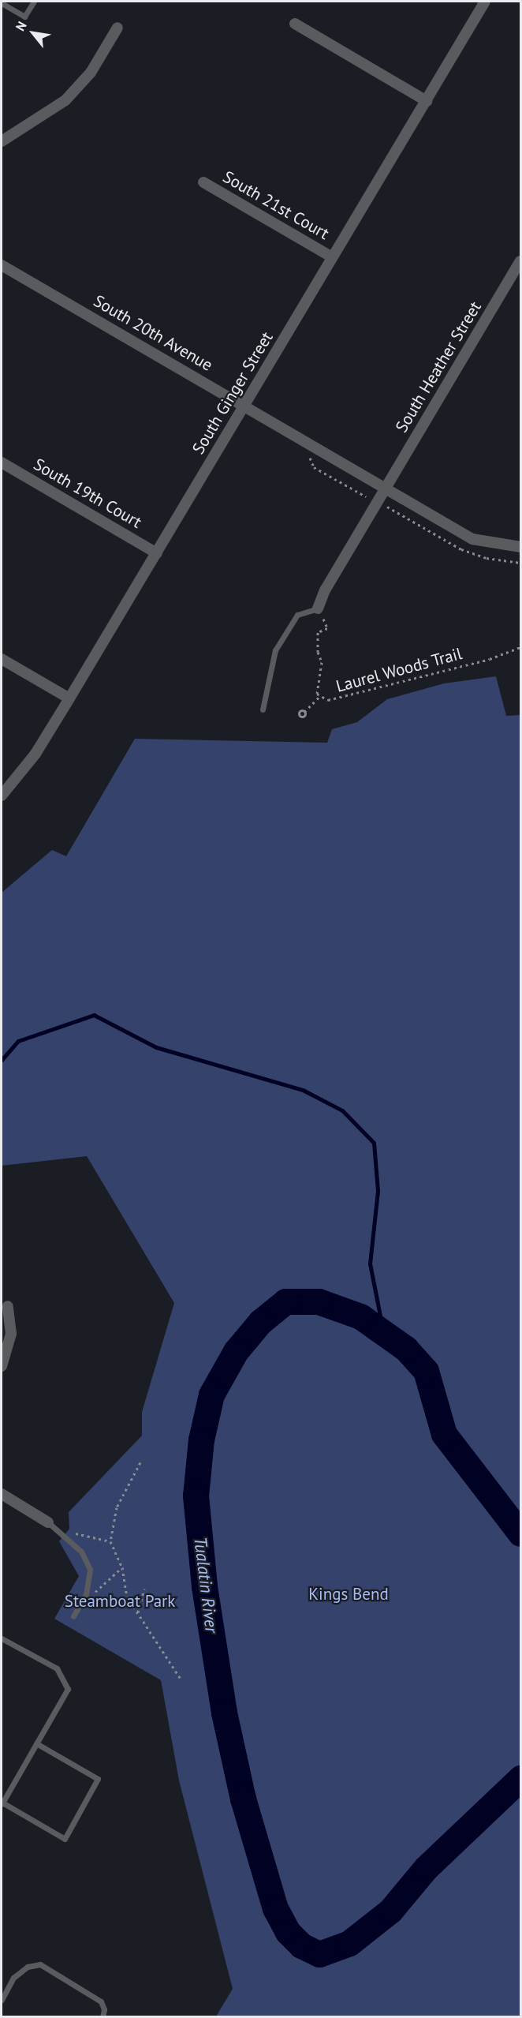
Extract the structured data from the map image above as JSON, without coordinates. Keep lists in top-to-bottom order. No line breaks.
{"streets":{"street":["South 21st Court","South 20th Avenue","South Heather Street","South Ginger Street","South 19th Court"],"path":["Laurel Woods Trail"]},"crossings":[["South 21st Court","South Ginger Street"],["South 20th Avenue","South Heather Street"],["South 20th Avenue","South Ginger Street"],["South Ginger Street","South 19th Court"]],"water":["Tualatin River"],"parks":["Kings Bend","Steamboat Park"],"north":"top left"}
